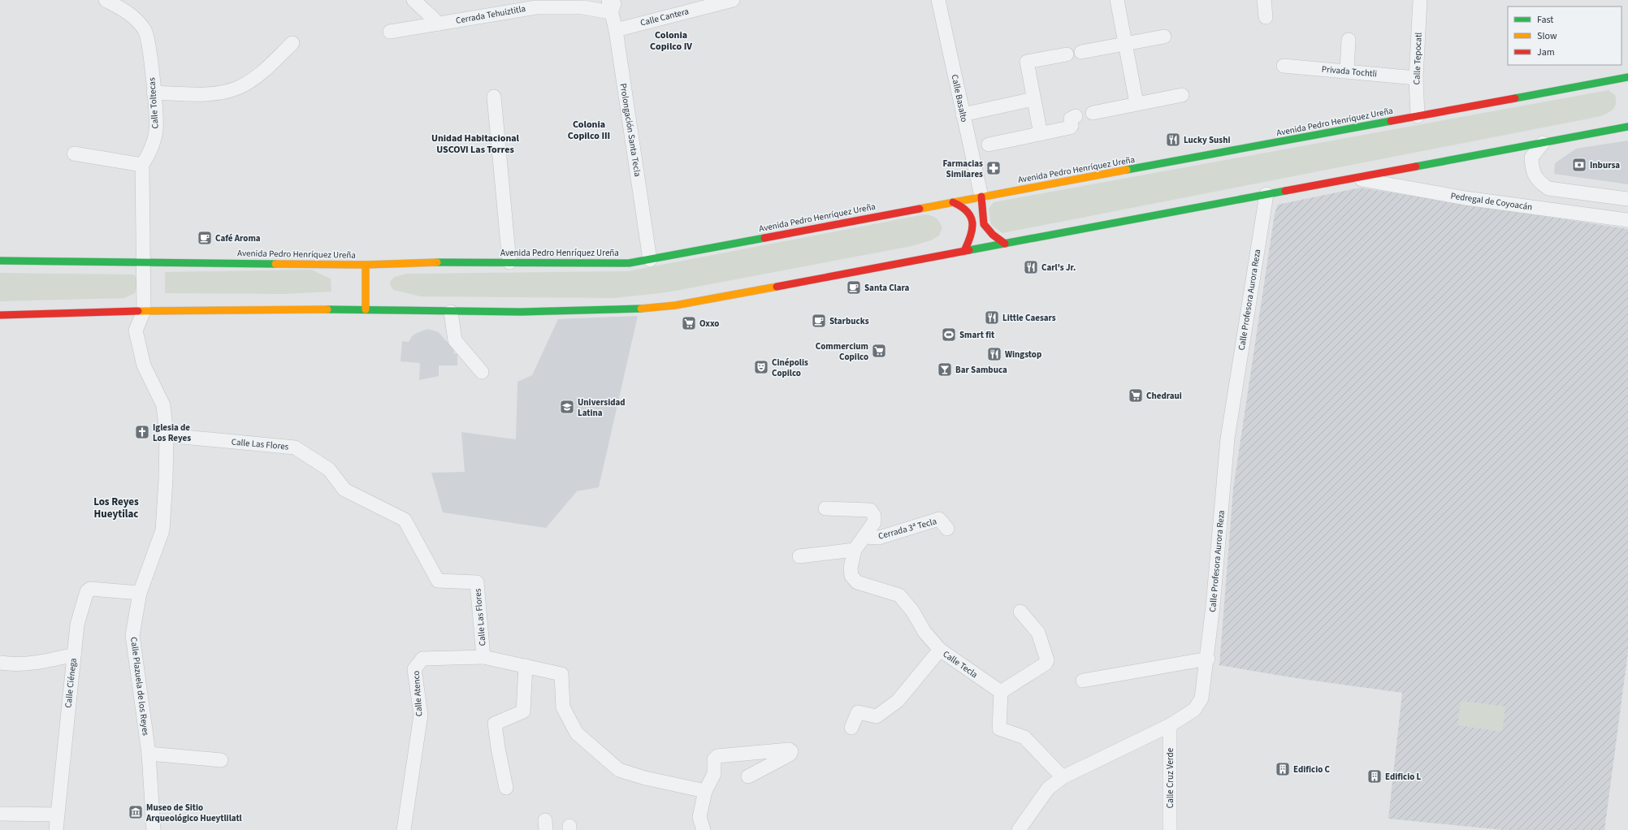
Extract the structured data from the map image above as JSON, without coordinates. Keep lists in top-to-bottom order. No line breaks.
{"streets":{"main road":["Avenida Pedro Henríquez Ureña"],"street":["Cerrada Tehuiztitla","Calle Cantera","Calle Tepocatl","Privada Tochtli","Calle Basalto","Calle Toltecas","Prolongación Santa Tecla","Pedregal de Coyoacán","Calle Profesora Aurora Reza","Calle Las Flores","Cerrada 3ª Tecla","Calle Tecla","Calle Ciénega","Calle Plazuela de los Reyes","Calle Atenco","Calle Cruz Verde"]},"crossings":[["Cerrada Tehuiztitla","Prolongación Santa Tecla"],["Calle Cantera","Prolongación Santa Tecla"],["Calle Tepocatl","Privada Tochtli"],["Calle Tepocatl","Avenida Pedro Henríquez Ureña"],["Calle Basalto","Avenida Pedro Henríquez Ureña"],["Avenida Pedro Henríquez Ureña","Prolongación Santa Tecla"],["Avenida Pedro Henríquez Ureña","Calle Plazuela de los Reyes"],["Calle Profesora Aurora Reza","Calle Cruz Verde"],["Calle Las Flores","Calle Plazuela de los Reyes"],["Calle Las Flores","Calle Atenco"],["Cerrada 3ª Tecla","Calle Tecla"],["Calle Ciénega","Calle Plazuela de los Reyes"]],"districts":["Colonia Copilco IV","Colonia Copilco III","Unidad Habitacional USCOVI Las Torres","Los Reyes Hueytilac"],"places":{"restaurant":["Lucky Sushi","Carl's Jr.","Little Caesars","Wingstop"],"bank":["Inbursa"],"pharmacy":["Farmacias Similares"],"cafe":["Café Aroma","Santa Clara","Starbucks"],"supermarket":["Oxxo","Commercium Copilco","Chedraui"],"sports":["Smart fit"],"theatre":["Cinépolis Copilco"],"bar":["Bar Sambuca"],"school or university":["Universidad Latina"],"church":["Iglesia de Los Reyes"],"building":["Edificio C","Edificio L"],"museum":["Museo de Sitio Arqueológico Hueytlilatl"]},"legend":["Fast","Slow","Jam"]}
